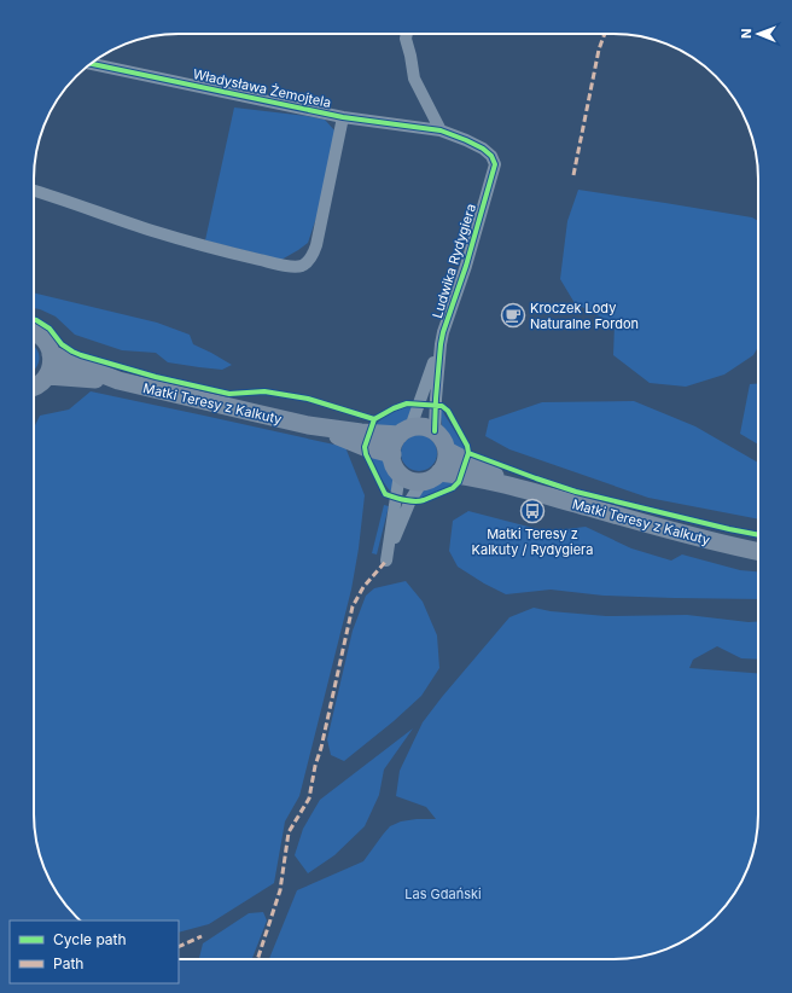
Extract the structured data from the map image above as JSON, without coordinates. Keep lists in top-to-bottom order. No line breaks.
{"streets":{"street":["Władysława Żemojtela","Ludwika Rydygiera","Matki Teresy z Kalkuty"]},"crossings":[["Władysława Żemojtela","Ludwika Rydygiera"],["Ludwika Rydygiera","Matki Teresy z Kalkuty"]],"parks":["Las Gdański"],"places":{"cafe":["Kroczek Lody Naturalne Fordon"],"bus stop":["Matki Teresy z Kalkuty / Rydygiera"]},"legend":["Cycle path","Path"],"north":"left"}
